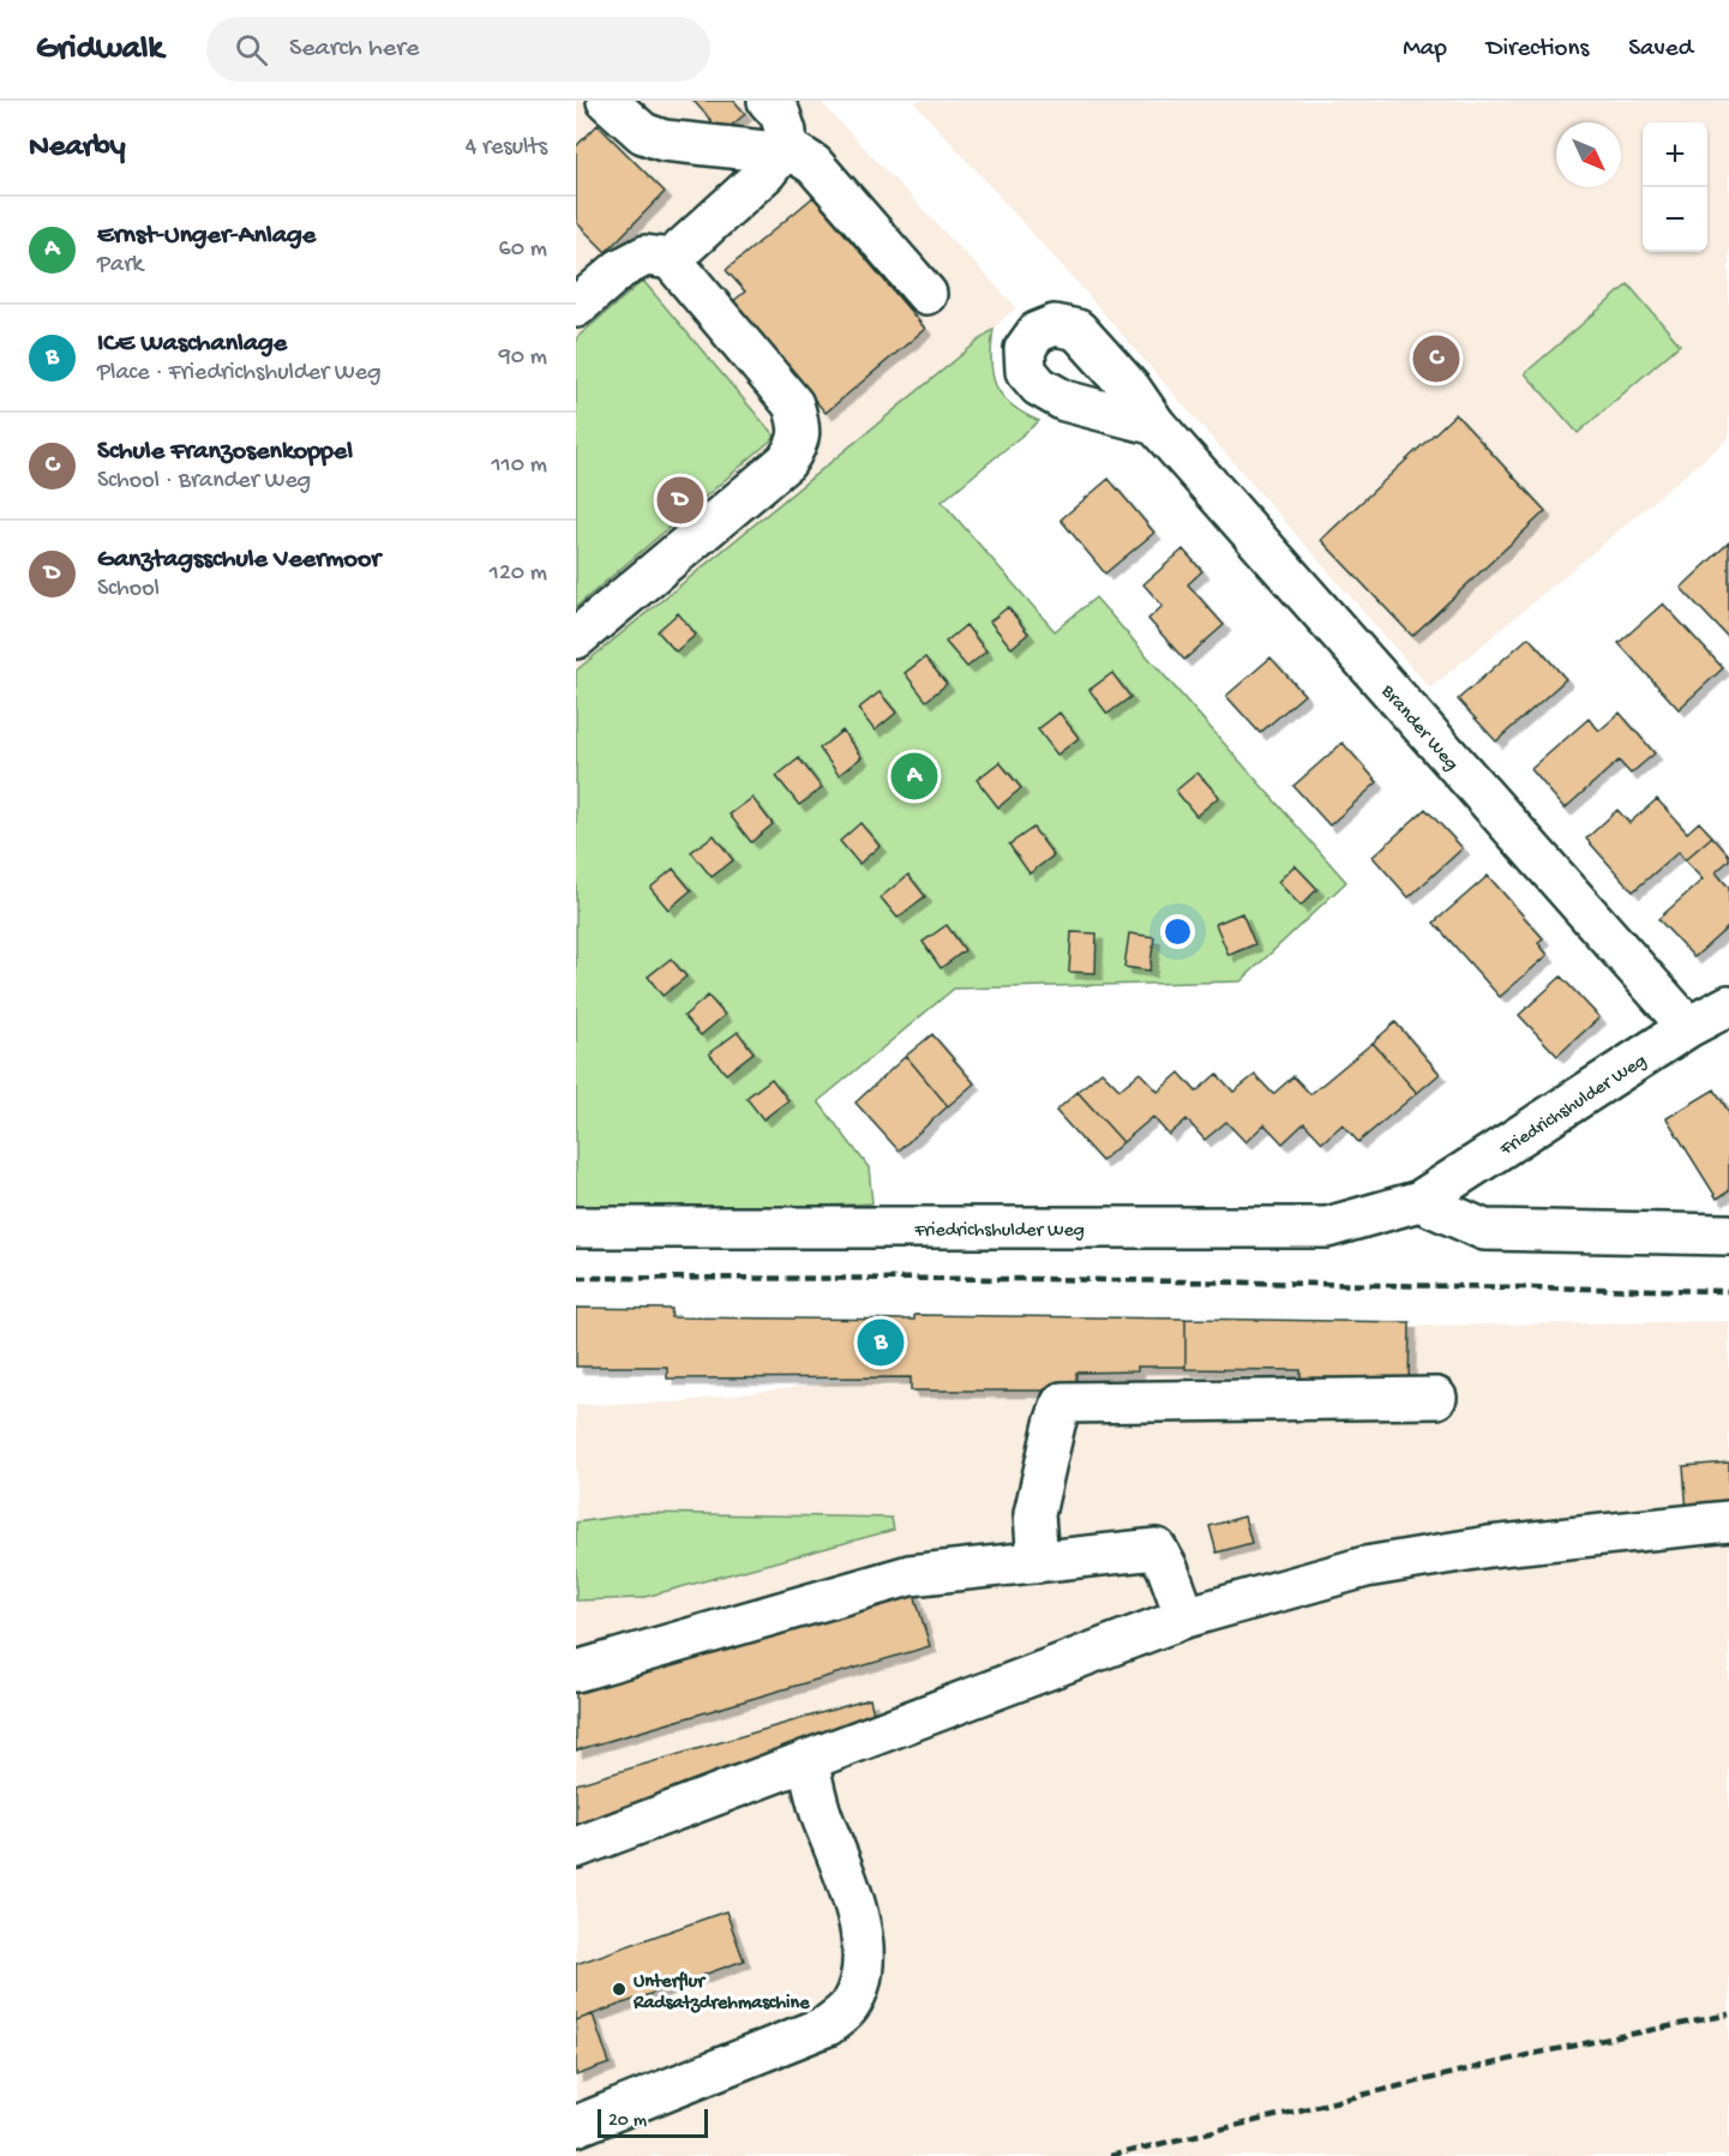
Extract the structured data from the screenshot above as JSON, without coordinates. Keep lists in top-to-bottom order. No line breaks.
{"streets":{"street":["Brander Weg","Friedrichshulder Weg"]},"crossings":[["Brander Weg","Friedrichshulder Weg"]],"places":["Unterflur Radsatzdrehmaschine"],"scale_bar":"20 m","north":"bottom right","page":{"header":"Gridwalk","search":"Search here","nav":["Map","Directions","Saved"],"heading":["Nearby","4 results"],"map_buttons":["+","−"],"list":[{"mark":"A","name":"Ernst-Unger-Anlage","note":"Park","value":"60 m"},{"mark":"B","name":"ICE Waschanlage","note":"Place · Friedrichshulder Weg","value":"90 m"},{"mark":"C","name":"Schule Franzosenkoppel","note":"School · Brander Weg","value":"110 m"},{"mark":"D","name":"Ganztagsschule Veermoor","note":"School","value":"120 m"}],"pins":["C","D","A","B"],"scale":"20 m"}}
